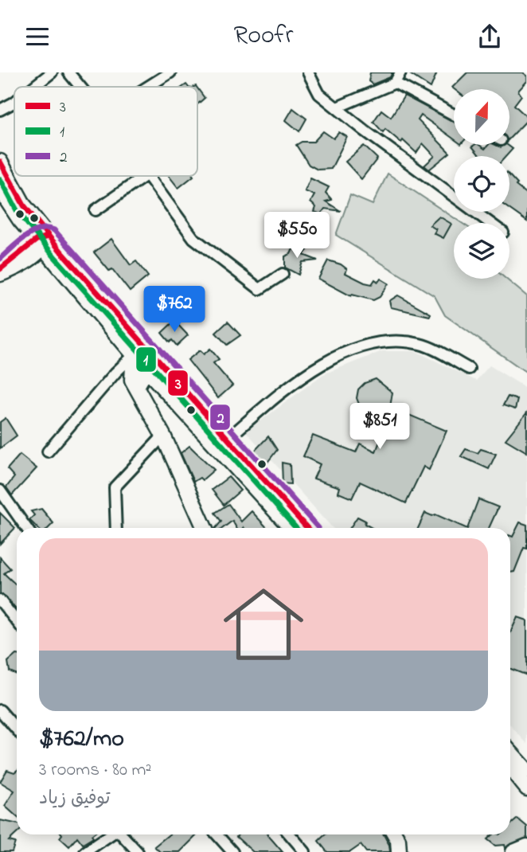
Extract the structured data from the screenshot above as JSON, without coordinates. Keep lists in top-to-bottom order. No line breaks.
{"lines":["transit line 3","transit line 1","transit line 2"],"legend":["3","1","2"],"north":"top","page":{"header":"Roofr","price":["$550","$762","$851"],"list":[{"name":"$762/mo","note":"3 rooms · 80 m² · توفيق زياد"}]}}
